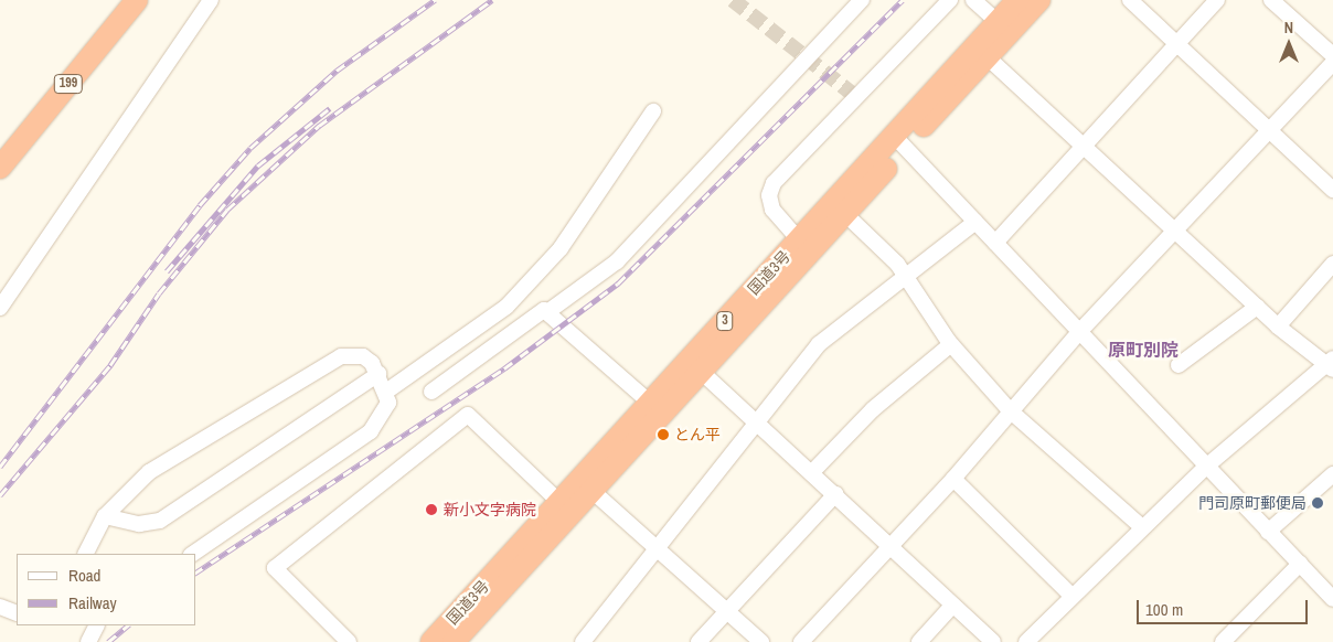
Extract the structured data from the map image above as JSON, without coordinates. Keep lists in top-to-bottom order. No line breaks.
{"streets":{"highway":["199","国道3号","3"]},"districts":["原町別院"],"places":["とん平","門司原町郵便局","新小文字病院"],"legend":["Road","Railway"],"scale_bar":"100 m","north":"top"}
